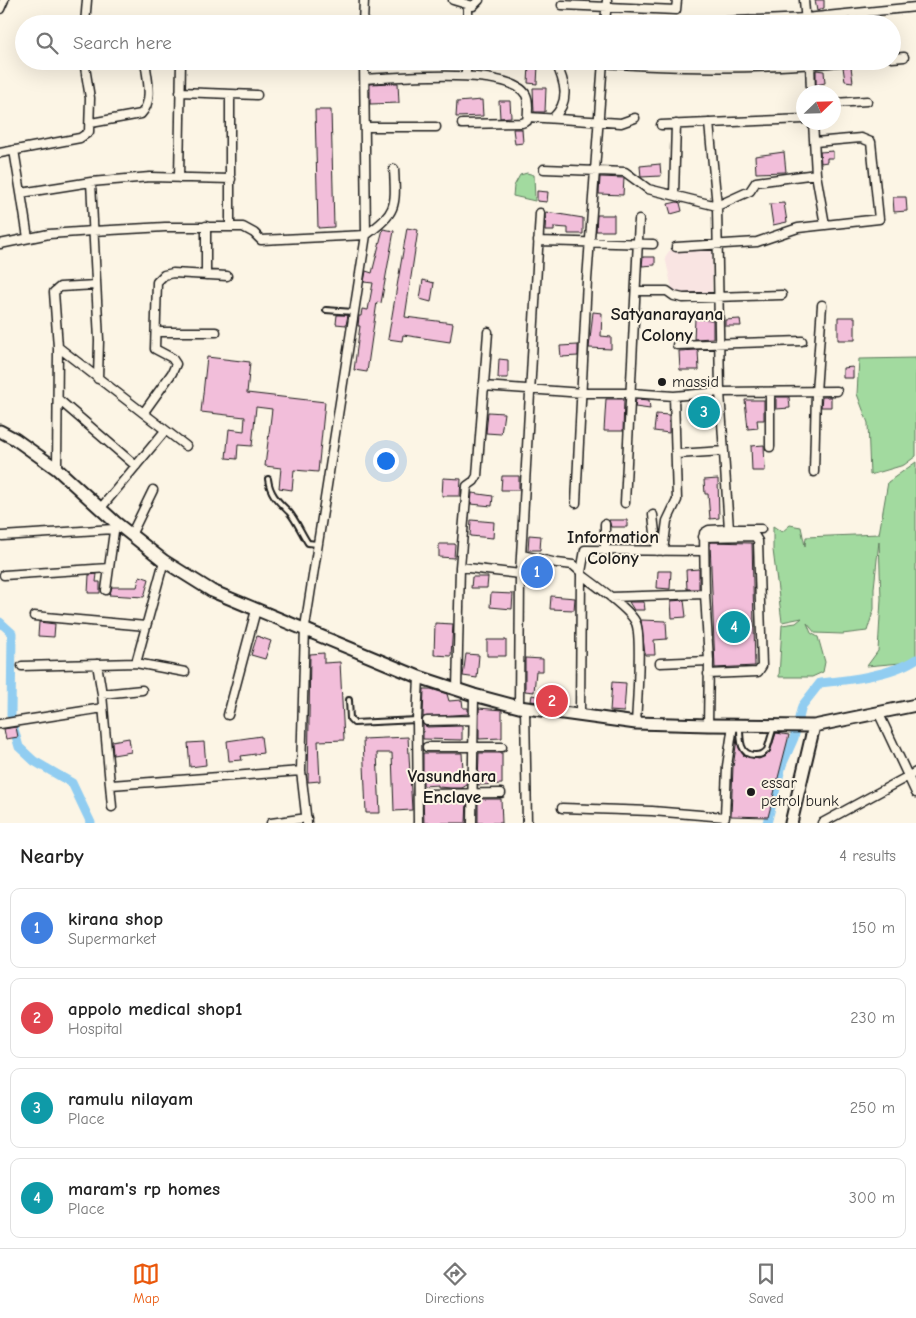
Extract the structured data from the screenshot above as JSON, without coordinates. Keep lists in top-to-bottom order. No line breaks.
{"districts":["Satyanarayana Colony","Information Colony","Vasundhara Enclave"],"places":["massid","essar petrol bunk"],"north":"top right","page":{"search":"Search here","pins":["3","1","4","2"],"heading":["Nearby","4 results"],"list":[{"mark":"1","name":"kirana shop","note":"Supermarket","value":"150 m"},{"mark":"2","name":"appolo medical shop1","note":"Hospital","value":"230 m"},{"mark":"3","name":"ramulu nilayam","note":"Place","value":"250 m"},{"mark":"4","name":"maram's rp homes","note":"Place","value":"300 m"}],"nav":["Map","Directions","Saved"]}}
